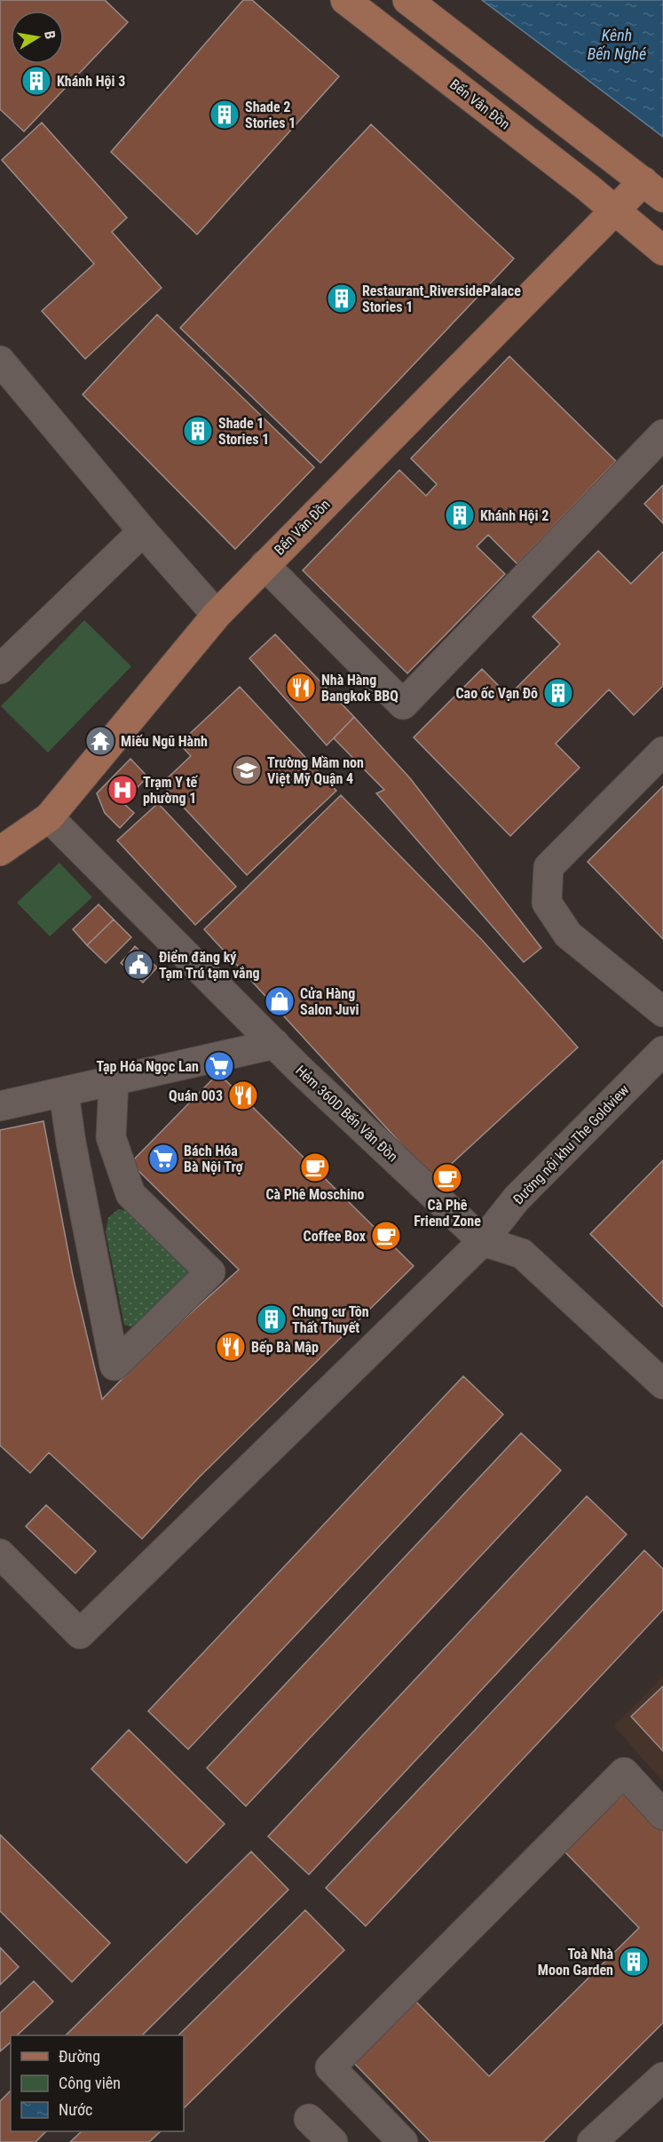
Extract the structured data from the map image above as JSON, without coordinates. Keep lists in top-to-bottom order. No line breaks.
{"streets":{"main road":["Bến Vân Đồn"],"street":["Hẻm 360D Bến Vân Đồn","Đường nội khu The Goldview"]},"crossings":[["Bến Vân Đồn","Hẻm 360D Bến Vân Đồn"],["Hẻm 360D Bến Vân Đồn","Đường nội khu The Goldview"]],"water":["Kênh Bến Nghé"],"places":{"building":["Khánh Hội 3","Shade 2 Stories 1","Restaurant_RiversidePalace Stories 1","Shade 1 Stories 1","Khánh Hội 2","Cao ốc Vạn Đô","Chung cư Tôn Thất Thuyết","Toà Nhà Moon Garden"],"restaurant":["Nhà Hàng Bangkok BBQ","Quán 003","Bếp Bà Mập"],"temple":["Miếu Ngũ Hành"],"school or university":["Trường Mầm non Việt Mỹ Quận 4"],"hospital":["Trạm Y tế phường 1"],"public building":["Điểm đăng ký Tạm Trú tạm vắng"],"shop":["Cửa Hàng Salon Juvi"],"supermarket":["Tạp Hóa Ngọc Lan","Bách Hóa Bà Nội Trợ"],"cafe":["Cà Phê Moschino","Cà Phê Friend Zone","Coffee Box"]},"legend":["Đường","Công viên","Nước"],"north":"right"}
